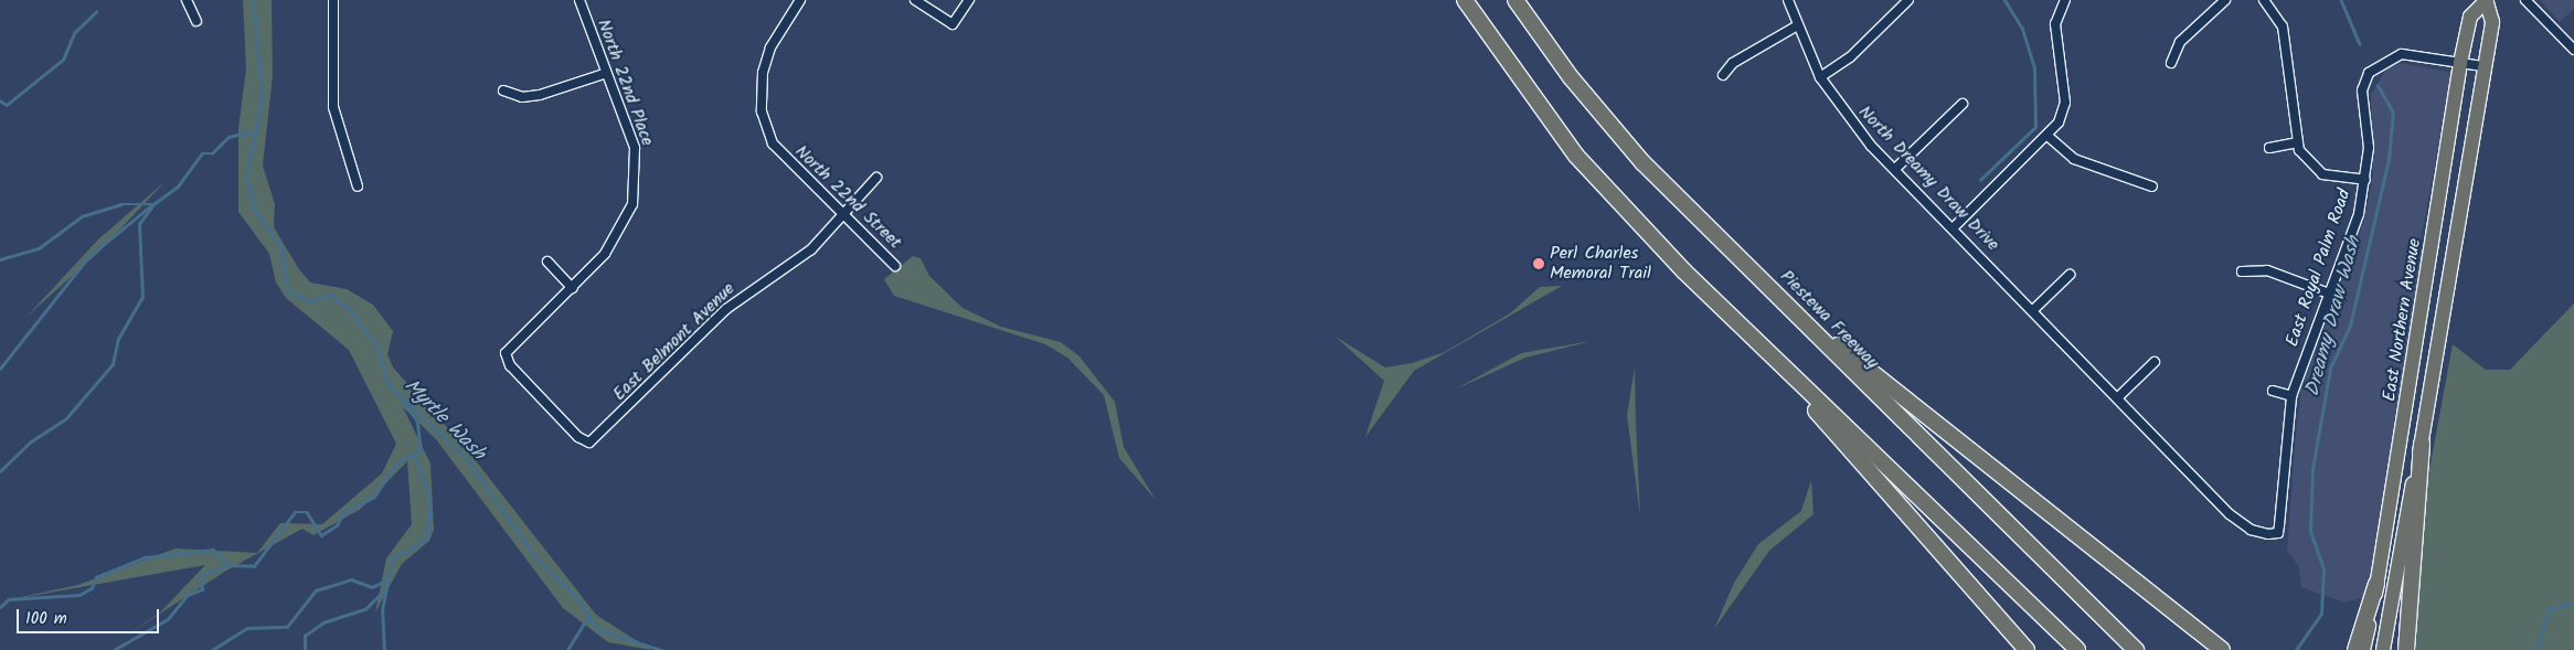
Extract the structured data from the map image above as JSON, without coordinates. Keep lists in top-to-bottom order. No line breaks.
{"streets":{"highway":["Piestewa Freeway"],"main road":["East Northern Avenue"],"street":["North 22nd Place","North Dreamy Draw Drive","North 22nd Street","East Royal Palm Road","East Belmont Avenue"]},"crossings":[["North 22nd Place","East Belmont Avenue"],["North Dreamy Draw Drive","East Royal Palm Road"],["North 22nd Street","East Belmont Avenue"],["East Royal Palm Road","East Northern Avenue"]],"water":["Dreamy Draw Wash","Myrtle Wash"],"places":["Perl Charles Memoral Trail"],"scale_bar":"100 m"}
